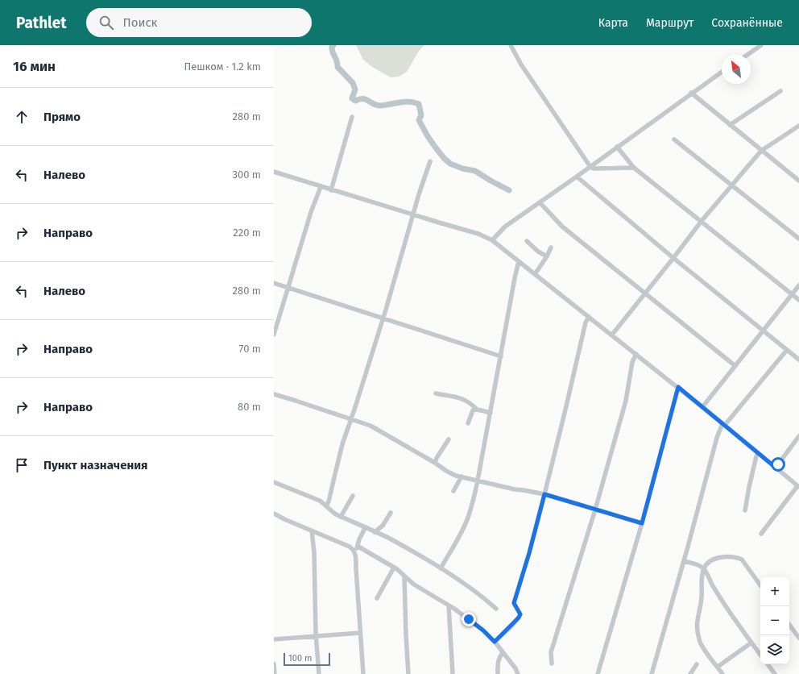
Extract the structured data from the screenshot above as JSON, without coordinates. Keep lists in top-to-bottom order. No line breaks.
{"scale_bar":"100 m","north":"top left","page":{"header":"Pathlet","search":"Поиск","nav":["Карта","Маршрут","Сохранённые"],"heading":["16 мин","Пешком · 1.2 km"],"list":[["Прямо","280 m"],["Налево","300 m"],["Направо","220 m"],["Налево","280 m"],["Направо","70 m"],["Направо","80 m"],"Пункт назначения"],"map_buttons":["+","−"],"scale":"100 m"}}
